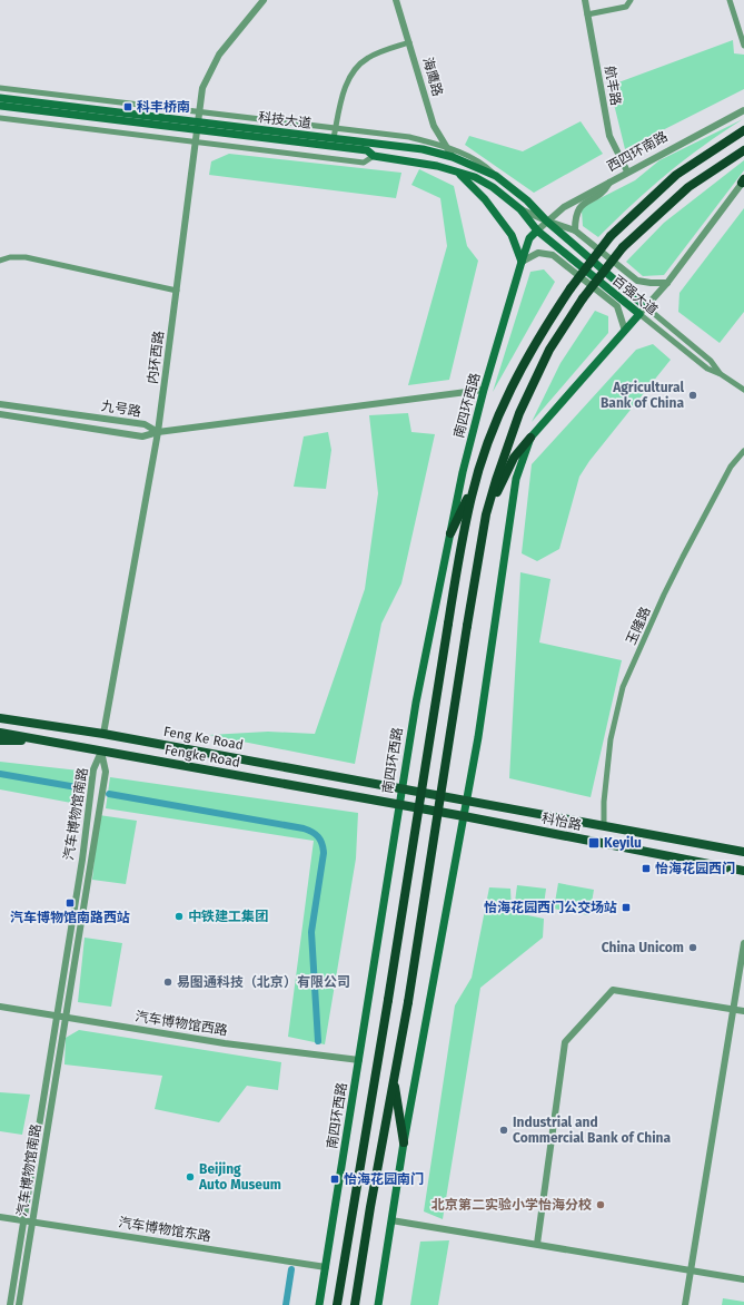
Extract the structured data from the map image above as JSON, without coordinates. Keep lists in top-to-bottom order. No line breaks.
{"streets":{"main road":["科技大道","百强大道","南四环西路","Feng Ke Road","Fengke Road","科怡路"],"street":["海鹰路","航丰路","西四环南路","内环西路","九号路","玉隆路","汽车博物馆南路","汽车博物馆西路","汽车博物馆东路"]},"crossings":[["海鹰路","科技大道"],["航丰路","西四环南路"],["科技大道","西四环南路"],["科技大道","百强大道"],["科技大道","内环西路"],["科技大道","南四环西路"],["西四环南路","百强大道"],["西四环南路","南四环西路"],["百强大道","南四环西路"],["内环西路","九号路"],["内环西路","Feng Ke Road"],["南四环西路","Feng Ke Road"],["南四环西路","Fengke Road"],["南四环西路","科怡路"],["南四环西路","汽车博物馆西路"],["南四环西路","汽车博物馆东路"],["玉隆路","科怡路"],["Feng Ke Road","科怡路"],["Fengke Road","汽车博物馆南路"],["Fengke Road","科怡路"],["汽车博物馆南路","汽车博物馆西路"],["汽车博物馆南路","汽车博物馆东路"]],"places":{"transit":["科丰桥南","Keyilu","怡海花园西门","汽车博物馆南路西站","怡海花园西门公交场站","怡海花园南门"],"other":["Agricultural Bank of China","中铁建工集团","China Unicom","易图通科技（北京）有限公司","Industrial and Commercial Bank of China","Beijing Auto Museum","北京第二实验小学怡海分校"]}}
